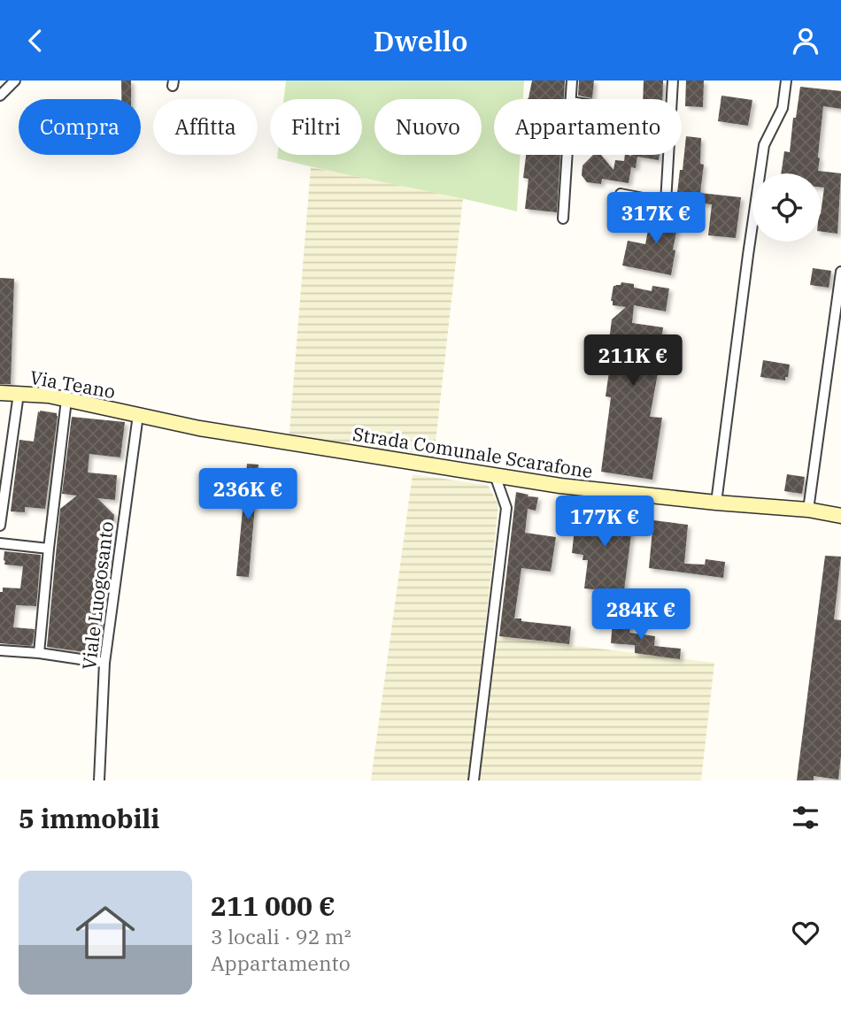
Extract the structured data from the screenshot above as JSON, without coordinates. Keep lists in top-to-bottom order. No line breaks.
{"streets":{"street":["Via Teano","Strada Comunale Scarafone","Viale Luogosanto"]},"crossings":[["Via Teano","Strada Comunale Scarafone"],["Via Teano","Viale Luogosanto"],["Strada Comunale Scarafone","Viale Luogosanto"]],"page":{"header":"Dwello","chip":["Compra","Affitta","Filtri","Nuovo","Appartamento"],"price":["317K €","211K €","236K €","177K €","284K €"],"heading":"5 immobili","list":[{"name":"211 000 €","note":"3 locali · 92 m² · Appartamento"}]}}
